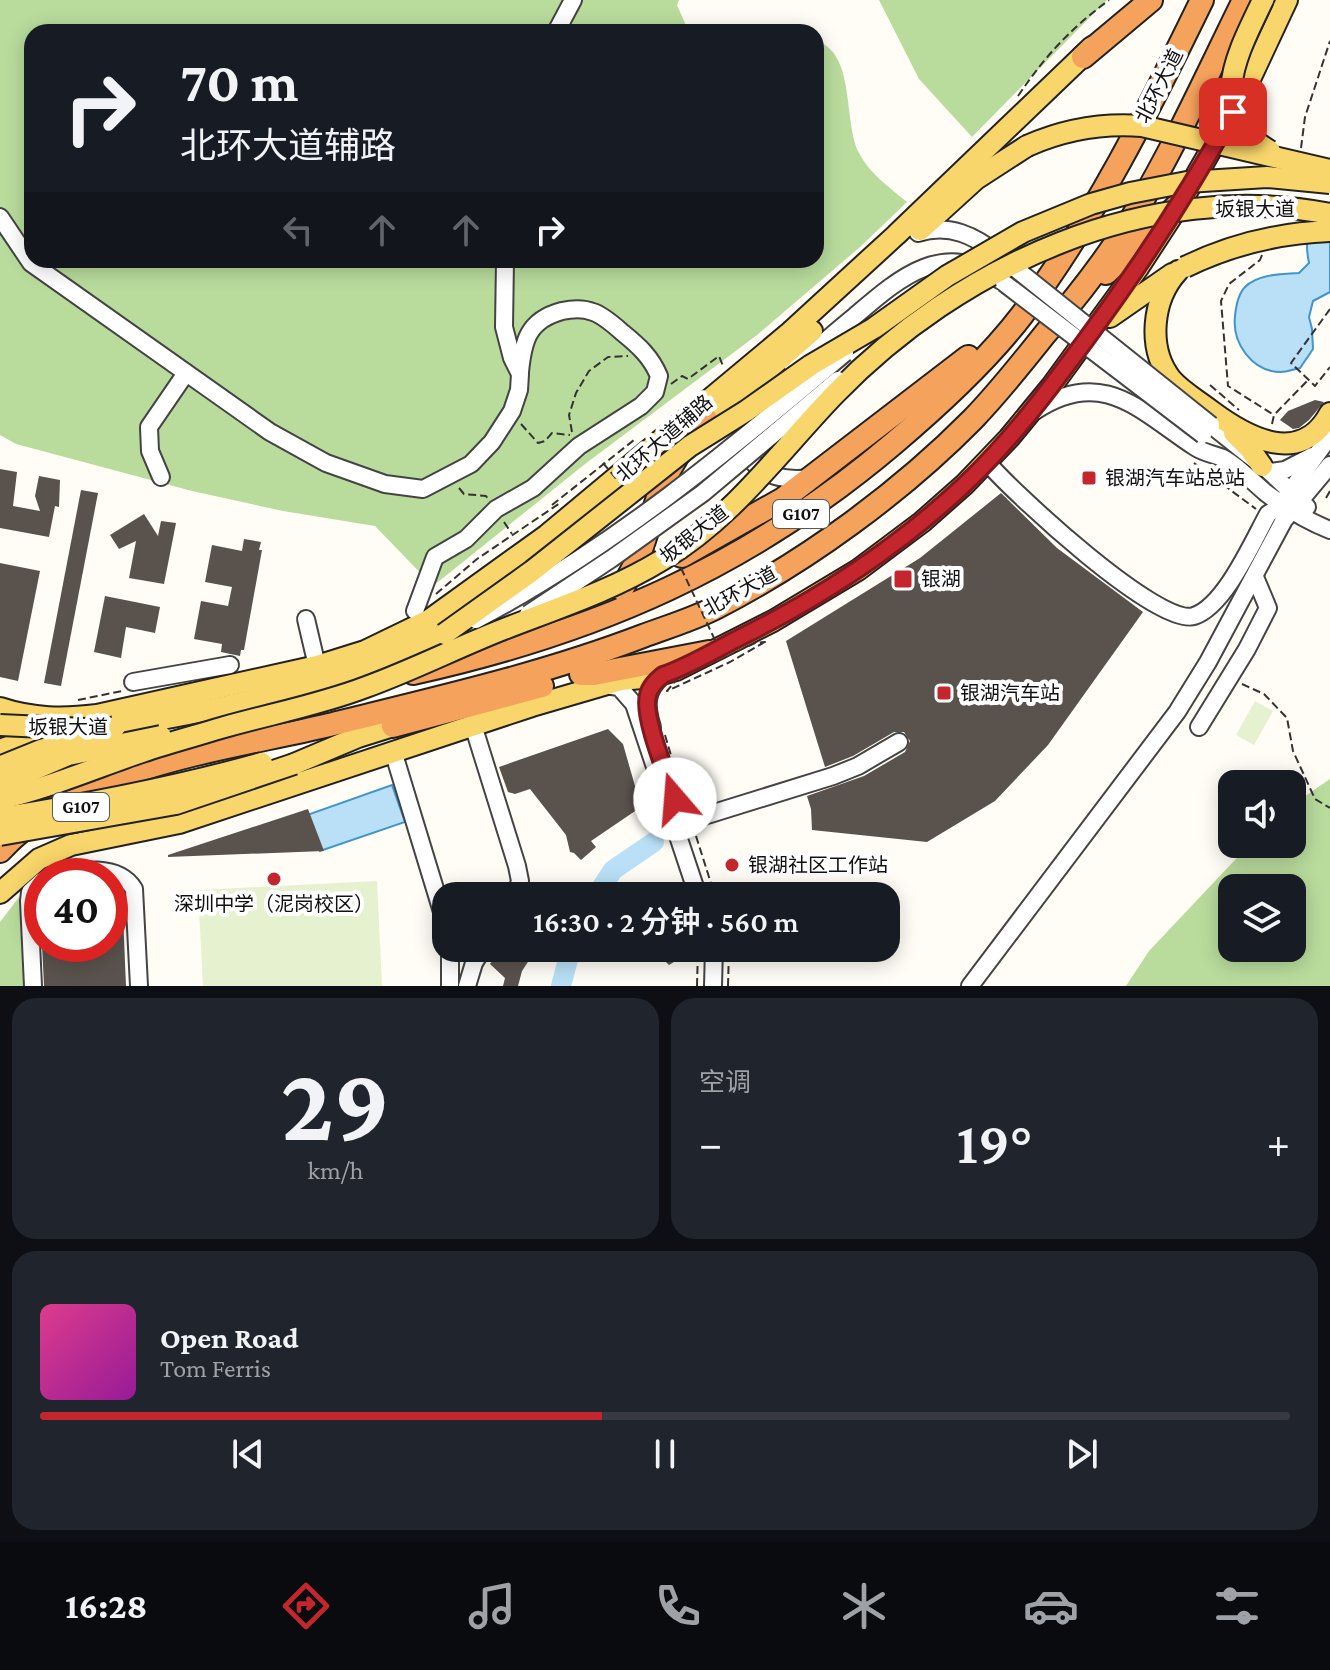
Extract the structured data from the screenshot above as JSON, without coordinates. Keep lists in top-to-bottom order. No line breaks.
{"streets":{"highway":["北环大道","G107"],"main road":["坂银大道","北环大道辅路"]},"crossings":[["北环大道","G107"],["坂银大道","北环大道辅路"]],"places":{"transit":["银湖汽车站总站","银湖","银湖汽车站"],"other":["银湖社区工作站","深圳中学（泥岗校区）"]},"page":{"turn":["70 m","北环大道辅路"],"limit":"40","trip":"16:30 · 2 分钟 · 560 m","tile":[["29","km/h"],"空调"],"heat":["−","19°","+"],"song":["Open Road","Tom Ferris"],"tabs":"16:28"}}
